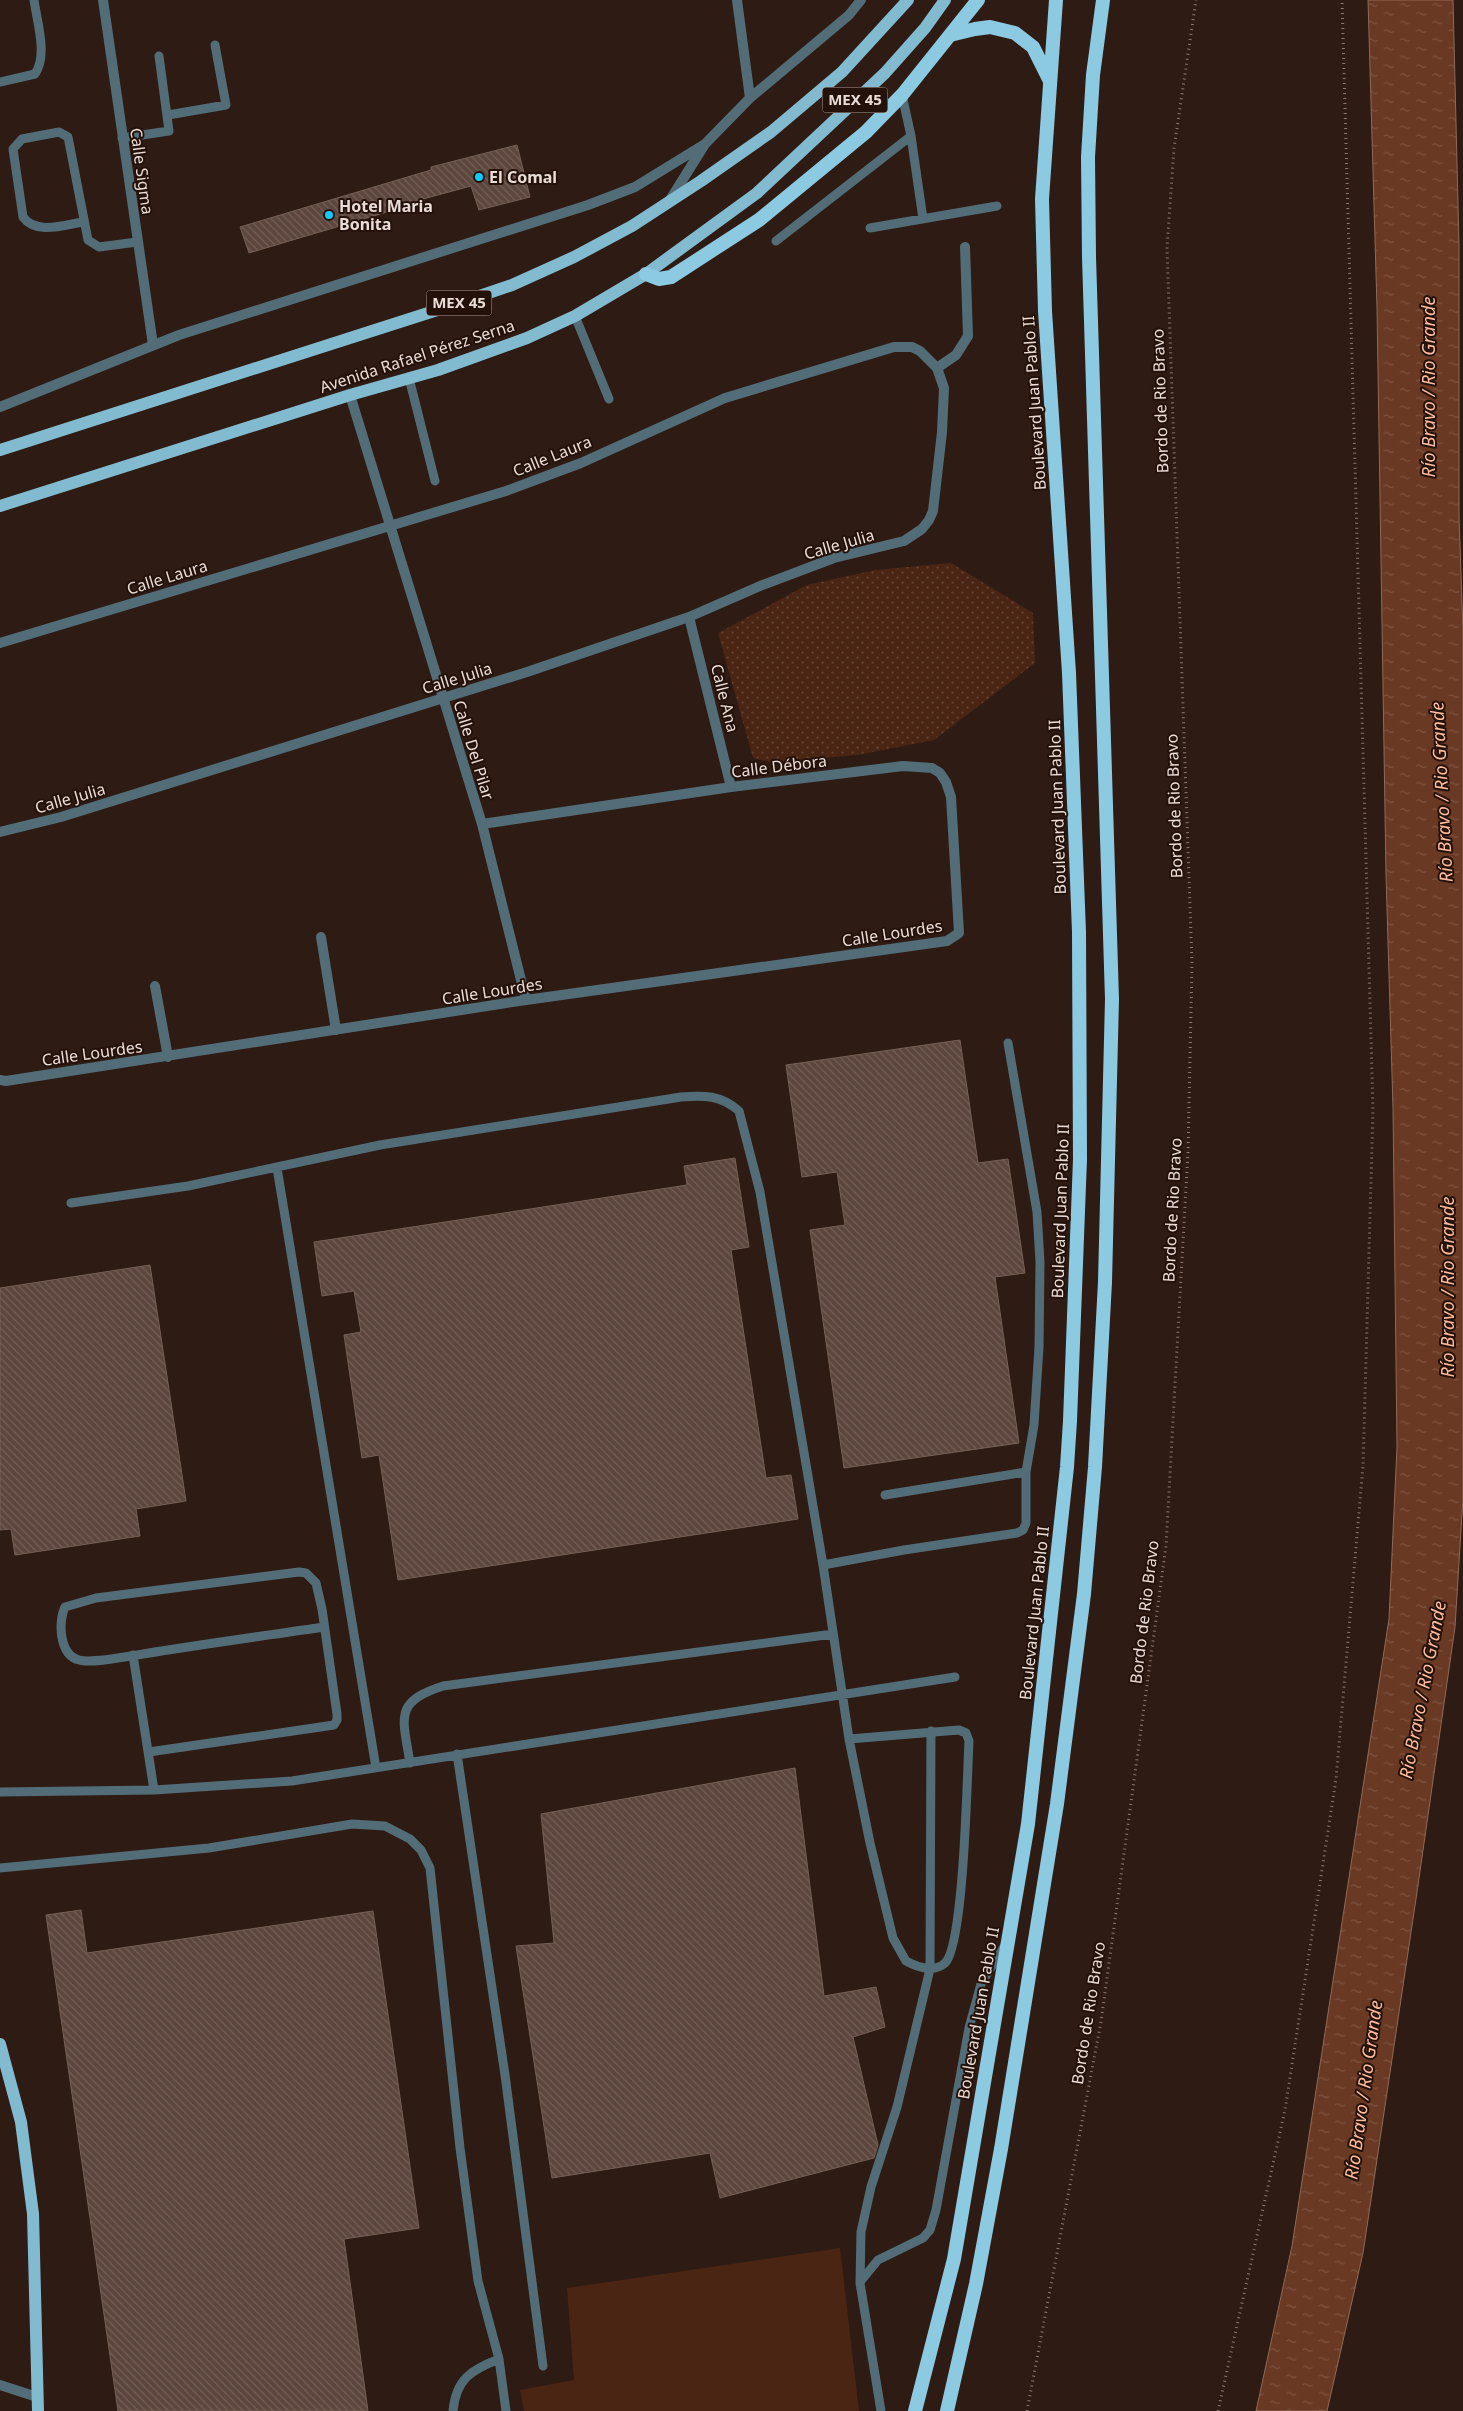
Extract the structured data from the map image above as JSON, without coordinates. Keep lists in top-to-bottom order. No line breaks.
{"streets":{"highway":["Boulevard Juan Pablo II"],"main road":["MEX 45","Avenida Rafael Pérez Serna"],"street":["Calle Sigma","Calle Laura","Calle Julia","Calle Ana","Calle Del Pilar","Calle Débora","Calle Lourdes"],"path":["Bordo de Rio Bravo"]},"crossings":[["Avenida Rafael Pérez Serna","Calle Del Pilar"],["Calle Laura","Calle Julia"],["Calle Laura","Calle Del Pilar"],["Calle Julia","Calle Ana"],["Calle Julia","Calle Del Pilar"],["Calle Ana","Calle Débora"],["Calle Del Pilar","Calle Débora"],["Calle Del Pilar","Calle Lourdes"],["Calle Débora","Calle Lourdes"]],"water":["Río Bravo / Rio Grande"],"places":["El Comal","Hotel Maria Bonita"]}
